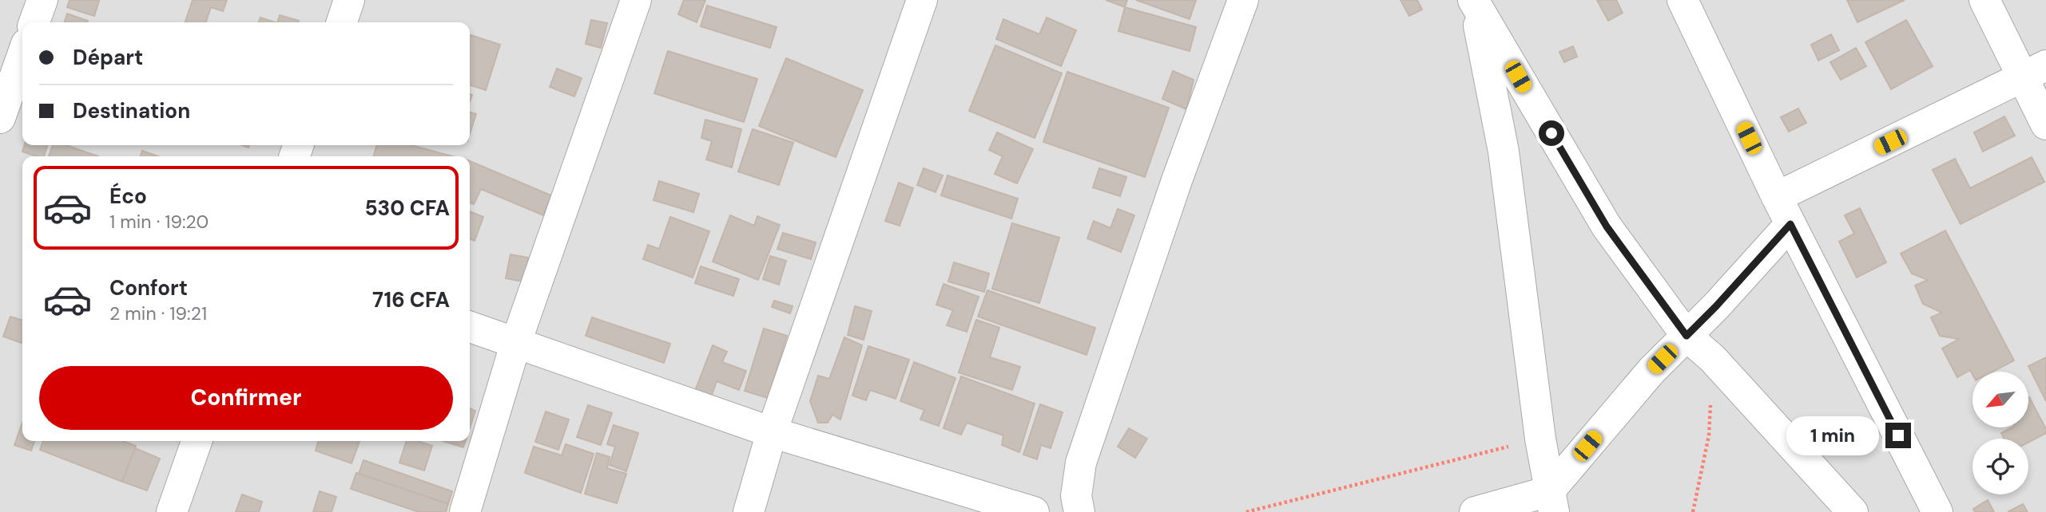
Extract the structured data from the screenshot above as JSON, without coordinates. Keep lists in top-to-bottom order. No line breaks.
{"north":"bottom left","page":{"banner":["Départ","Destination"],"list":[{"name":"Éco","note":"1 min · 19:20","value":"530 CFA"},{"name":"Confort","note":"2 min · 19:21","value":"716 CFA"}],"buttons":"Confirmer","bubble":"1 min"}}
